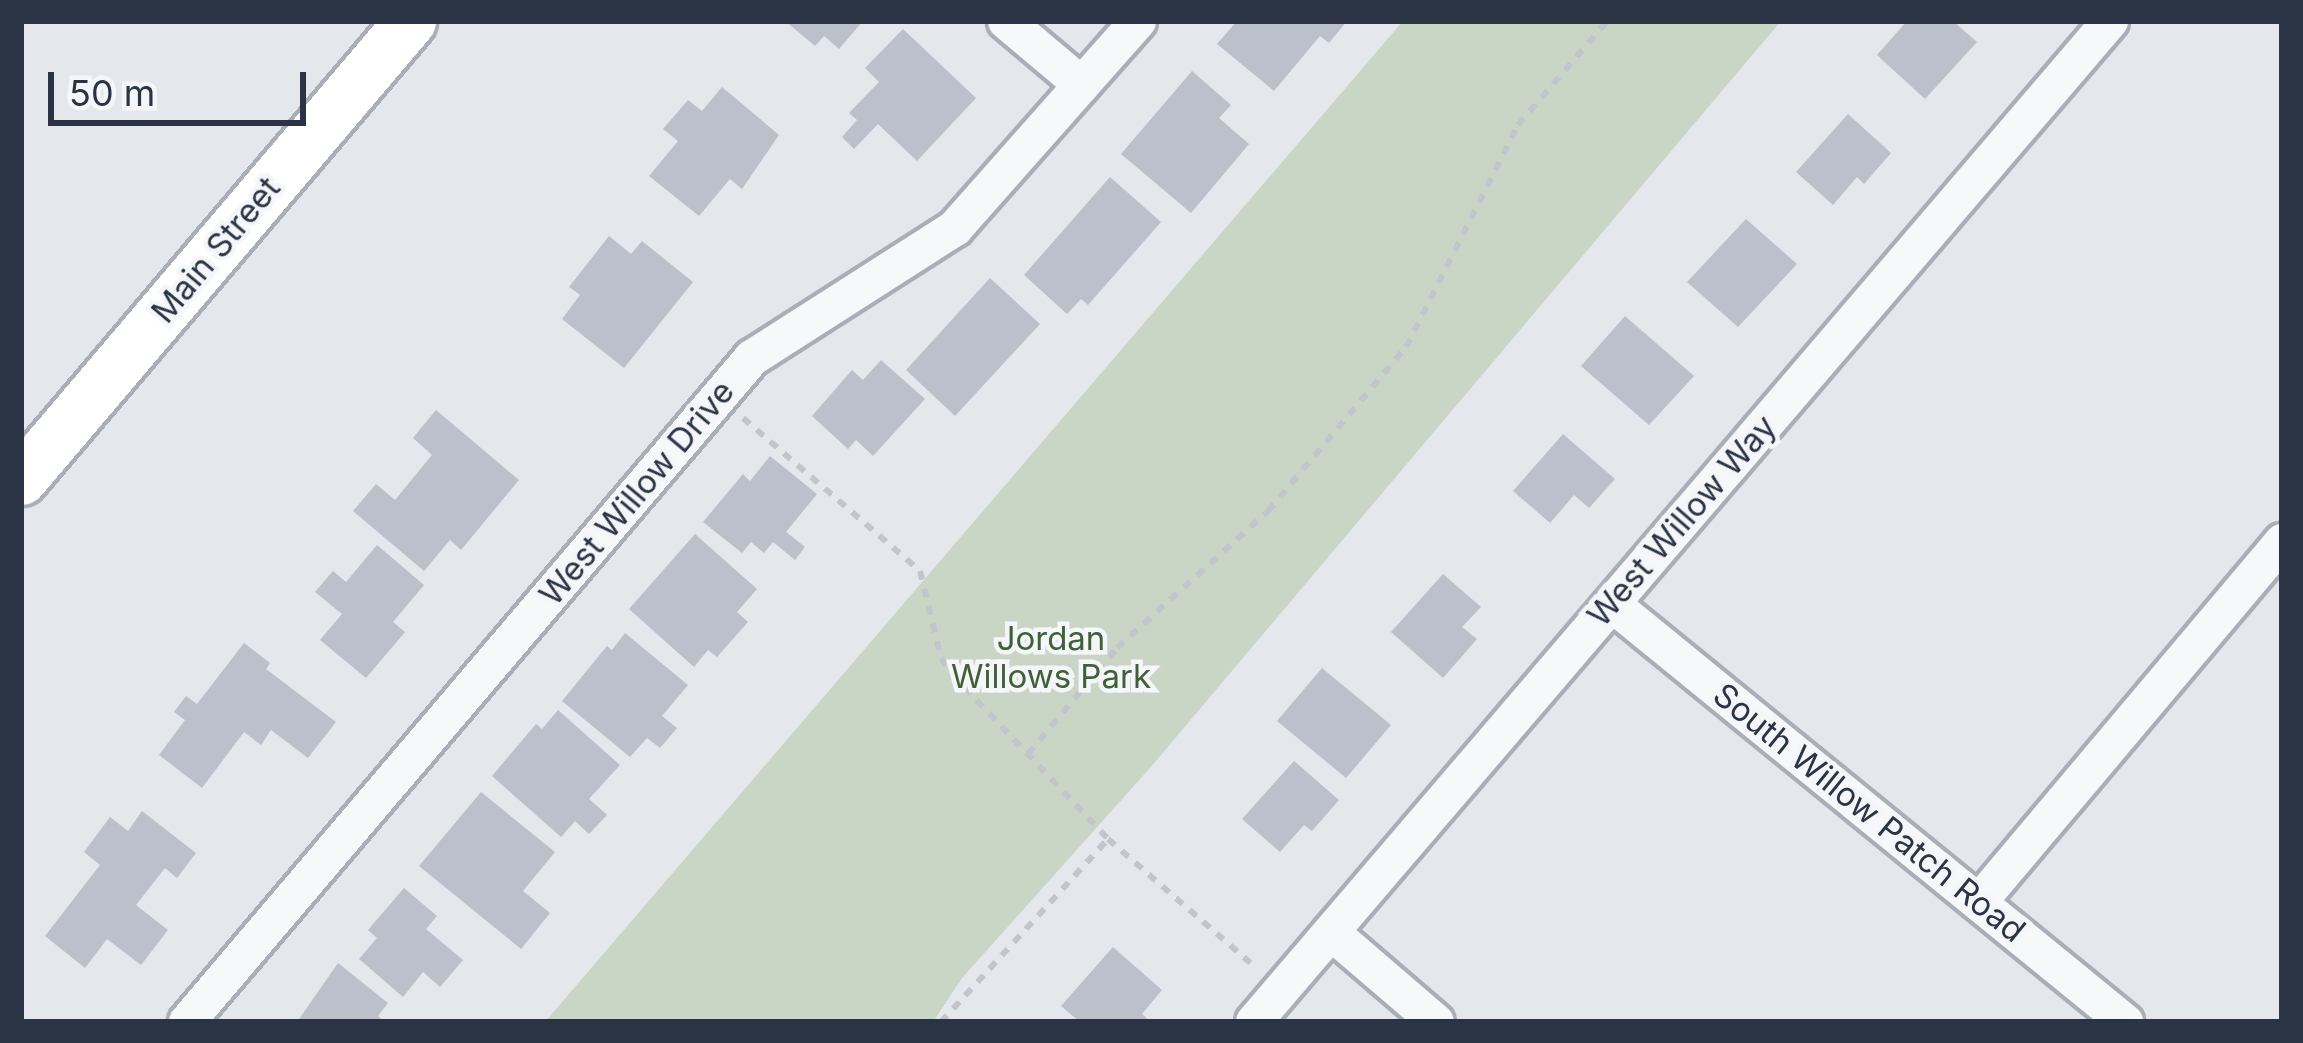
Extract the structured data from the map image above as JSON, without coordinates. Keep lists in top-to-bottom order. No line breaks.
{"streets":{"main road":["Main Street"],"street":["West Willow Drive","West Willow Way","South Willow Patch Road"]},"crossings":[["West Willow Way","South Willow Patch Road"]],"parks":["Jordan Willows Park"],"scale_bar":"50 m"}
